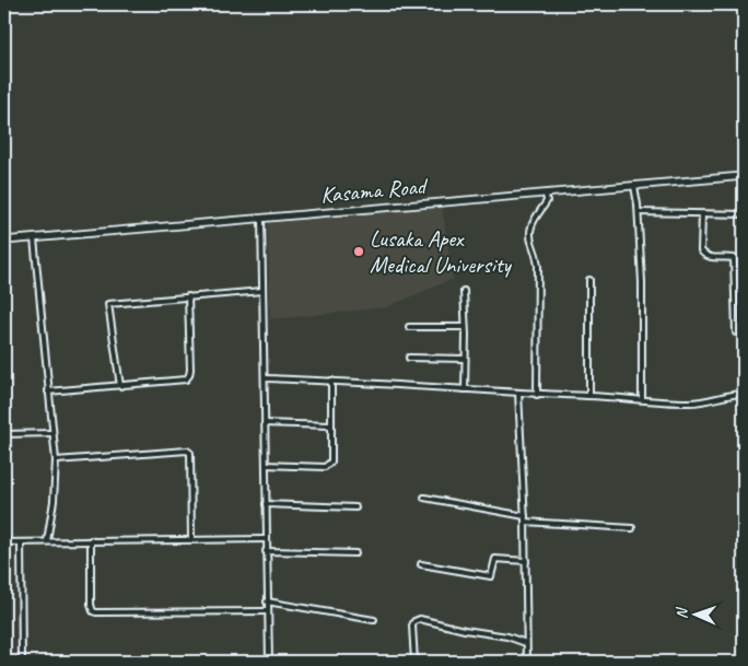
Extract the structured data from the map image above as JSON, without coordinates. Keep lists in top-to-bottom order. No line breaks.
{"streets":{"street":["Kasama Road"]},"places":["Lusaka Apex Medical University"],"north":"left"}
